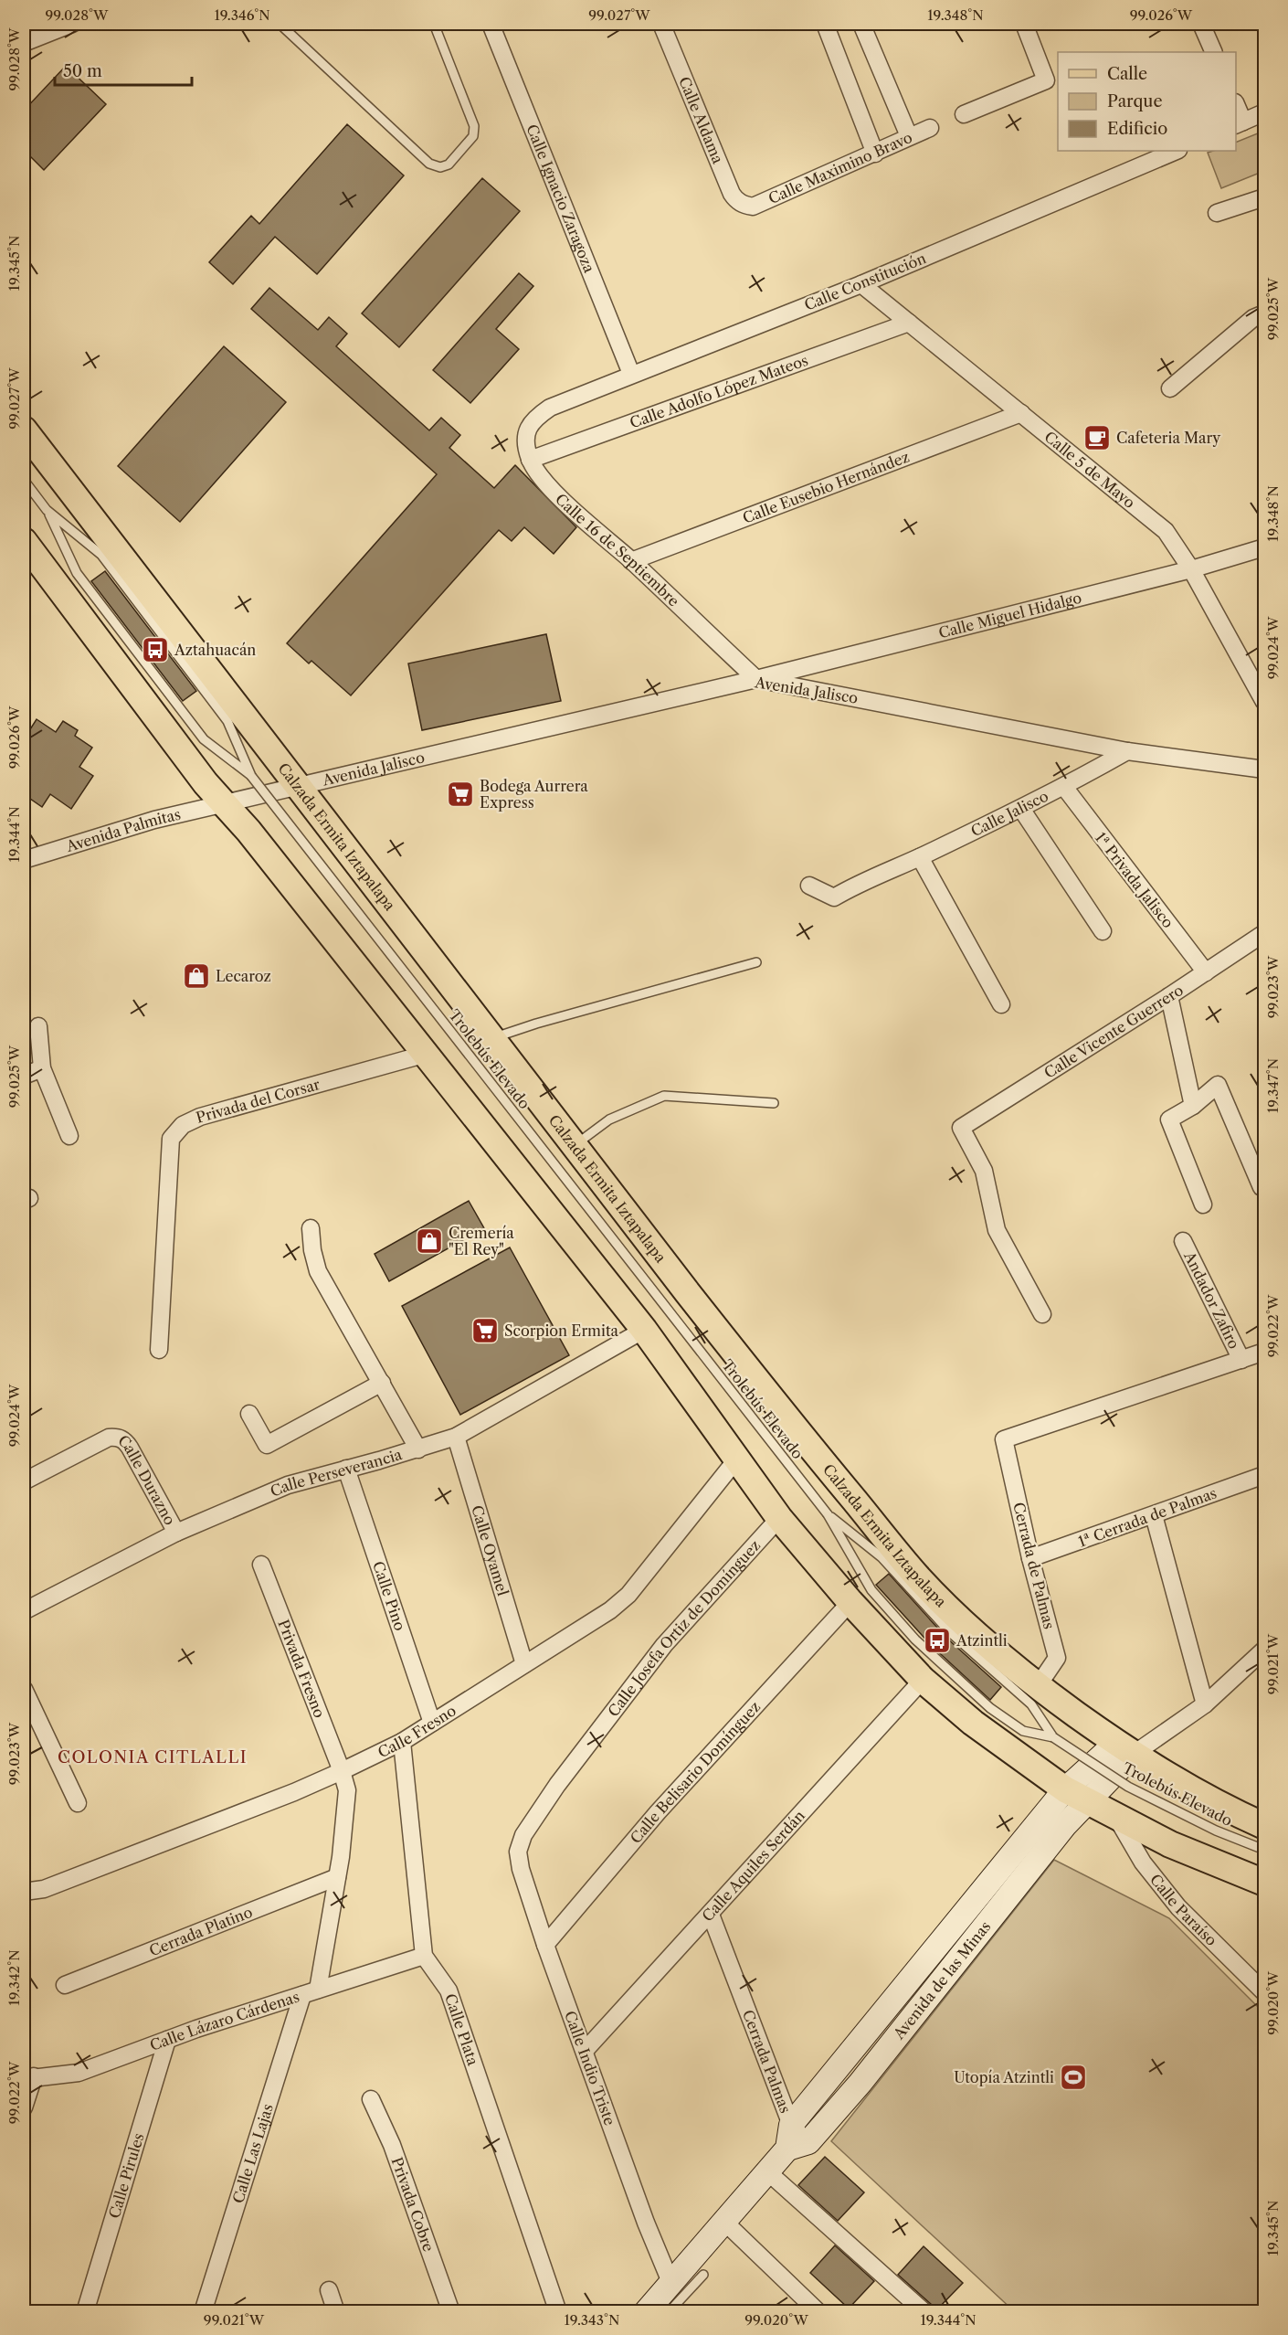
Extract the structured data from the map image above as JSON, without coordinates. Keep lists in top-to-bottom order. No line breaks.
{"streets":{"main road":["Calzada Ermita Iztapalapa"],"street":["Calle Aldama","Calle Maximino Bravo","Calle Ignacio Zaragoza","Calle Constitución","Calle Adolfo López Mateos","Calle 5 de Mayo","Calle Eusebio Hernández","Calle 16 de Septiembre","Calle Miguel Hidalgo","Avenida Jalisco","Calle Jalisco","Avenida Palmitas","1ª Privada Jalisco","Calle Vicente Guerrero","Privada del Corsar","Andador Zafiro","Calle Perseverancia","Calle Durazno","1ª Cerrada de Palmas","Calle Oyamel","Cerrada de Palmas","Calle Pino","Calle Josefa Ortiz de Domínguez","Privada Fresno","Calle Fresno","Calle Belisario Domínguez","Calle Aquiles Serdán","Calle Paraíso","Cerrada Platino","Avenida de las Minas","Calle Lázaro Cárdenas","Calle Plata","Cerrada Palmas","Calle Indio Triste","Calle Las Lajas","Calle Pirules","Privada Cobre"],"lane":["Trolebús Elevado"]},"crossings":[["Calle Aldama","Calle Maximino Bravo"],["Calle Ignacio Zaragoza","Calle Constitución"],["Calle Constitución","Calle 5 de Mayo"],["Calle Constitución","Calle 16 de Septiembre"],["Calle Adolfo López Mateos","Calle 5 de Mayo"],["Calle Adolfo López Mateos","Calle 16 de Septiembre"],["Calle 5 de Mayo","Calle Eusebio Hernández"],["Calle 5 de Mayo","Calle Miguel Hidalgo"],["Calle Eusebio Hernández","Calle 16 de Septiembre"],["Calle 16 de Septiembre","Calle Miguel Hidalgo"],["Calle 16 de Septiembre","Avenida Jalisco"],["Calle Miguel Hidalgo","Avenida Jalisco"],["Avenida Jalisco","Calle Jalisco"],["Avenida Jalisco","Avenida Palmitas"],["Avenida Jalisco","Calzada Ermita Iztapalapa"],["Calle Jalisco","1ª Privada Jalisco"],["Calzada Ermita Iztapalapa","Cerrada de Palmas"],["1ª Privada Jalisco","Calle Vicente Guerrero"],["Andador Zafiro","Cerrada de Palmas"],["Calle Perseverancia","Calle Durazno"],["Calle Perseverancia","Calle Oyamel"],["Calle Perseverancia","Calle Pino"],["1ª Cerrada de Palmas","Cerrada de Palmas"],["Calle Oyamel","Calle Fresno"],["Calle Pino","Calle Fresno"],["Calle Josefa Ortiz de Domínguez","Calle Indio Triste"],["Privada Fresno","Calle Fresno"],["Privada Fresno","Calle Las Lajas"],["Calle Fresno","Calle Plata"],["Calle Fresno","Calle Las Lajas"],["Calle Belisario Domínguez","Calle Indio Triste"],["Calle Aquiles Serdán","Cerrada Palmas"],["Calle Aquiles Serdán","Calle Indio Triste"],["Cerrada Platino","Calle Las Lajas"],["Avenida de las Minas","Cerrada Palmas"],["Avenida de las Minas","Calle Indio Triste"],["Calle Lázaro Cárdenas","Calle Plata"],["Calle Lázaro Cárdenas","Calle Las Lajas"],["Calle Lázaro Cárdenas","Calle Pirules"]],"districts":["COLONIA CITLALLI"],"places":{"cafe":["Cafeteria Mary"],"bus stop":["Aztahuacán","Atzintli"],"supermarket":["Bodega Aurrera Express","Scorpion Ermita"],"shop":["Lecaroz","Cremería \"El Rey\""],"sports":["Utopía Atzintli"]},"legend":["Calle","Parque","Edificio"],"scale_bar":"50 m","coordinates":["99.028°W","19.346°N","99.027°W","19.348°N","99.026°W","19.345°N","99.025°W","99.024°W","19.344°N","99.023°W","19.347°N","99.022°W","99.021°W","19.342°N","99.020°W","19.343°N"]}
